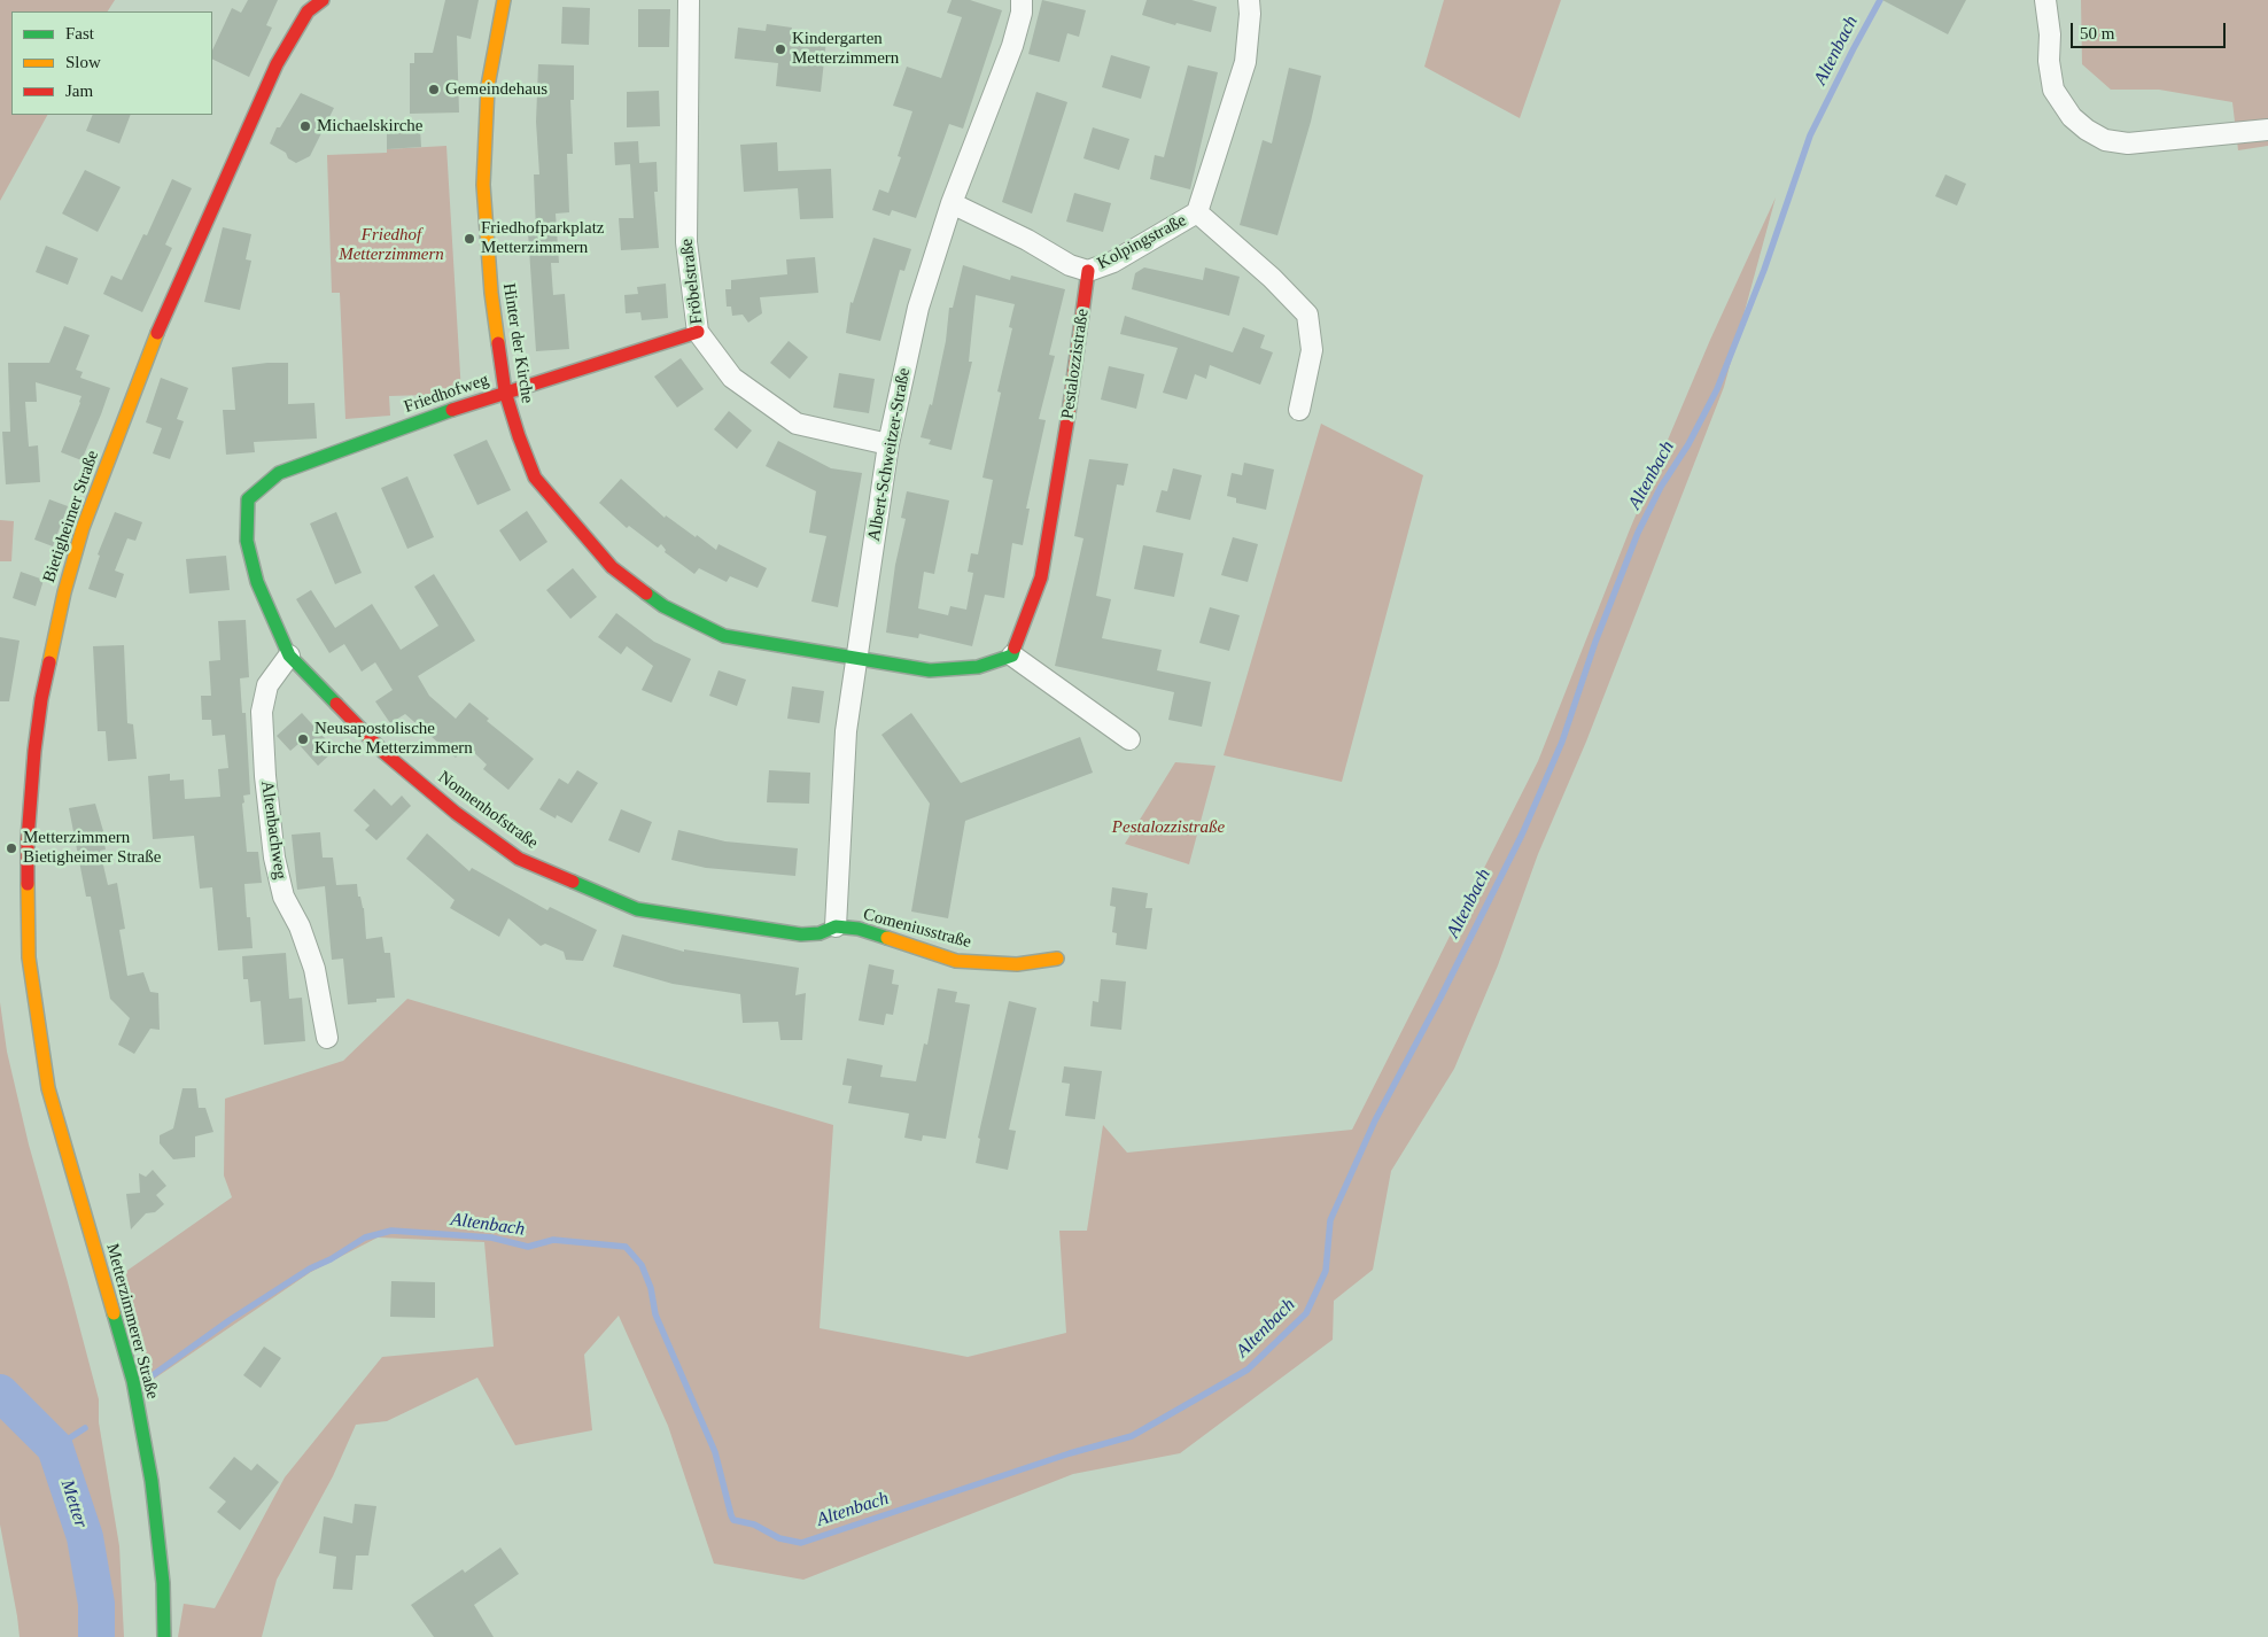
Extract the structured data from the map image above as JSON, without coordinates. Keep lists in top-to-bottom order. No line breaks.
{"streets":{"street":["Kolpingstraße","Fröbelstraße","Hinter der Kirche","Pestalozzistraße","Friedhofweg","Albert-Schweitzer-Straße","Bietigheimer Straße","Nonnenhofstraße","Altenbachweg","Comeniusstraße","Metterzimmerer Straße"]},"crossings":[["Kolpingstraße","Pestalozzistraße"],["Kolpingstraße","Albert-Schweitzer-Straße"],["Fröbelstraße","Friedhofweg"],["Fröbelstraße","Albert-Schweitzer-Straße"],["Hinter der Kirche","Friedhofweg"],["Hinter der Kirche","Albert-Schweitzer-Straße"],["Friedhofweg","Nonnenhofstraße"],["Albert-Schweitzer-Straße","Nonnenhofstraße"],["Albert-Schweitzer-Straße","Comeniusstraße"],["Bietigheimer Straße","Metterzimmerer Straße"],["Nonnenhofstraße","Altenbachweg"],["Nonnenhofstraße","Comeniusstraße"]],"water":["Altenbach","Metter"],"parks":["Friedhof Metterzimmern","Pestalozzistraße"],"places":["Kindergarten Metterzimmern","Gemeindehaus","Michaelskirche","Friedhofparkplatz Metterzimmern","Neusapostolische Kirche Metterzimmern","Metterzimmern Bietigheimer Straße"],"legend":["Fast","Slow","Jam"],"scale_bar":"50 m"}
